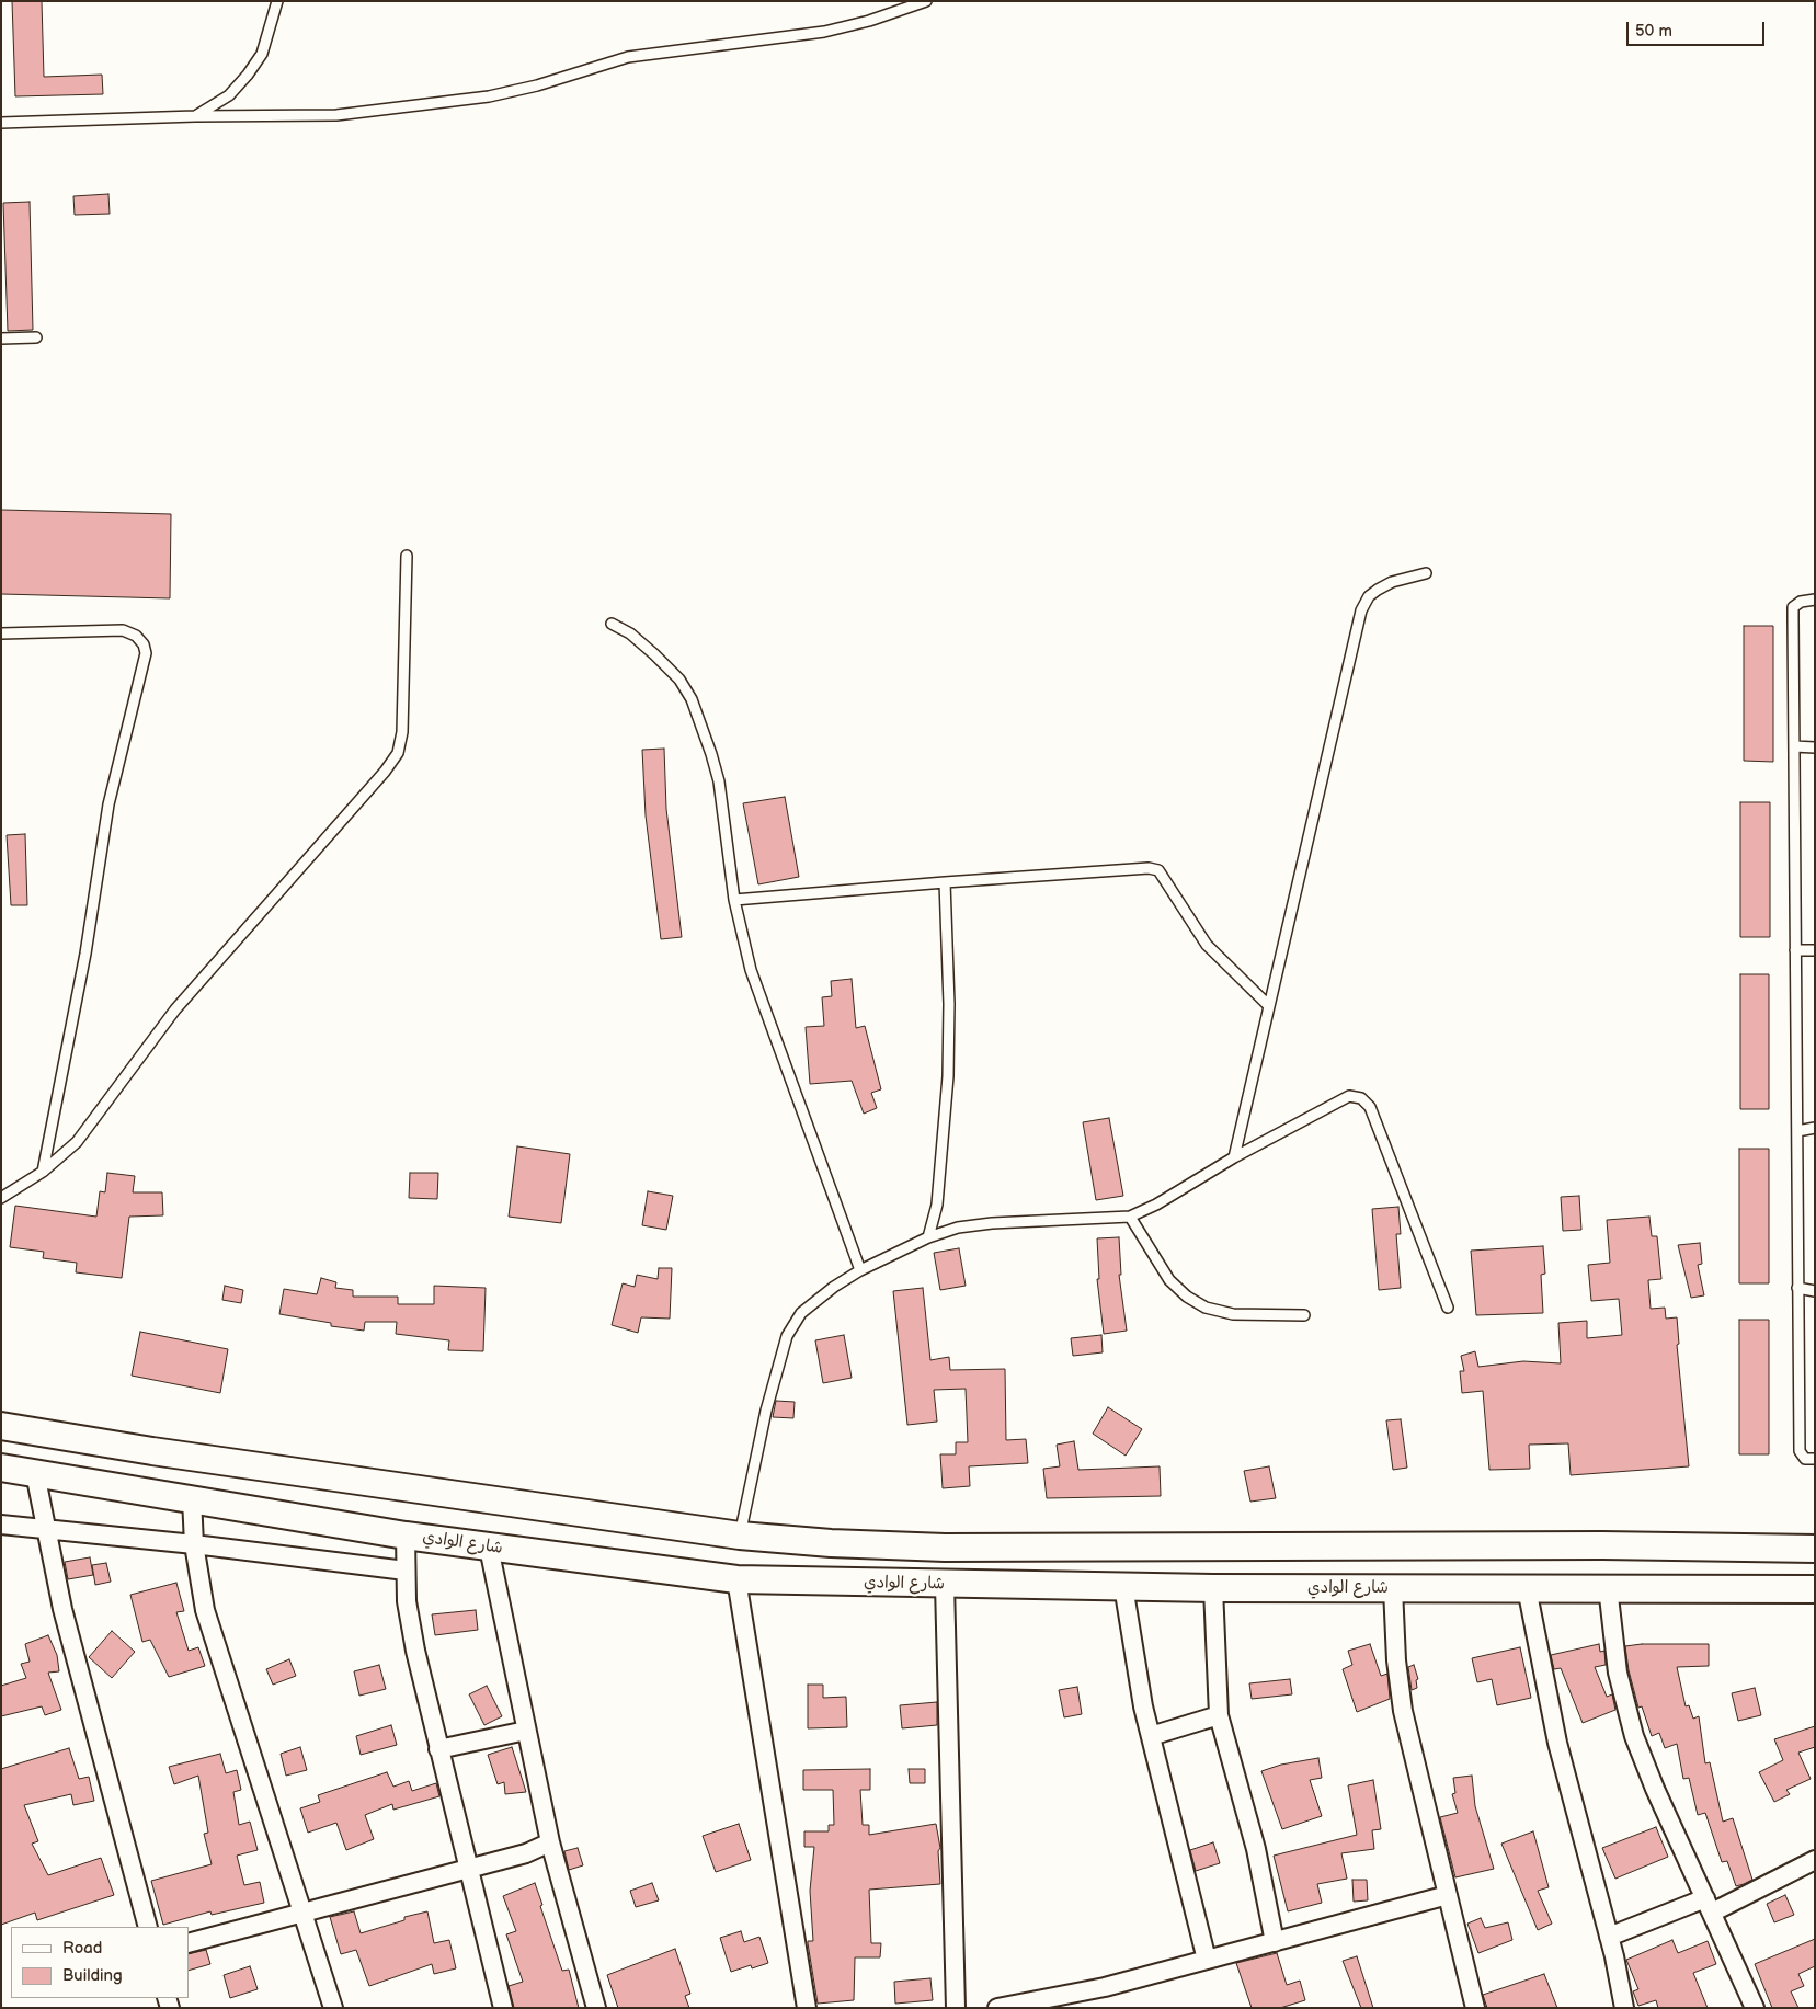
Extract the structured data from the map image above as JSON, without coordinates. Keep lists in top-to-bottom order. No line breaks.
{"streets":{"main road":["شارع الوادي"]},"legend":["Road","Building"],"scale_bar":"50 m"}
